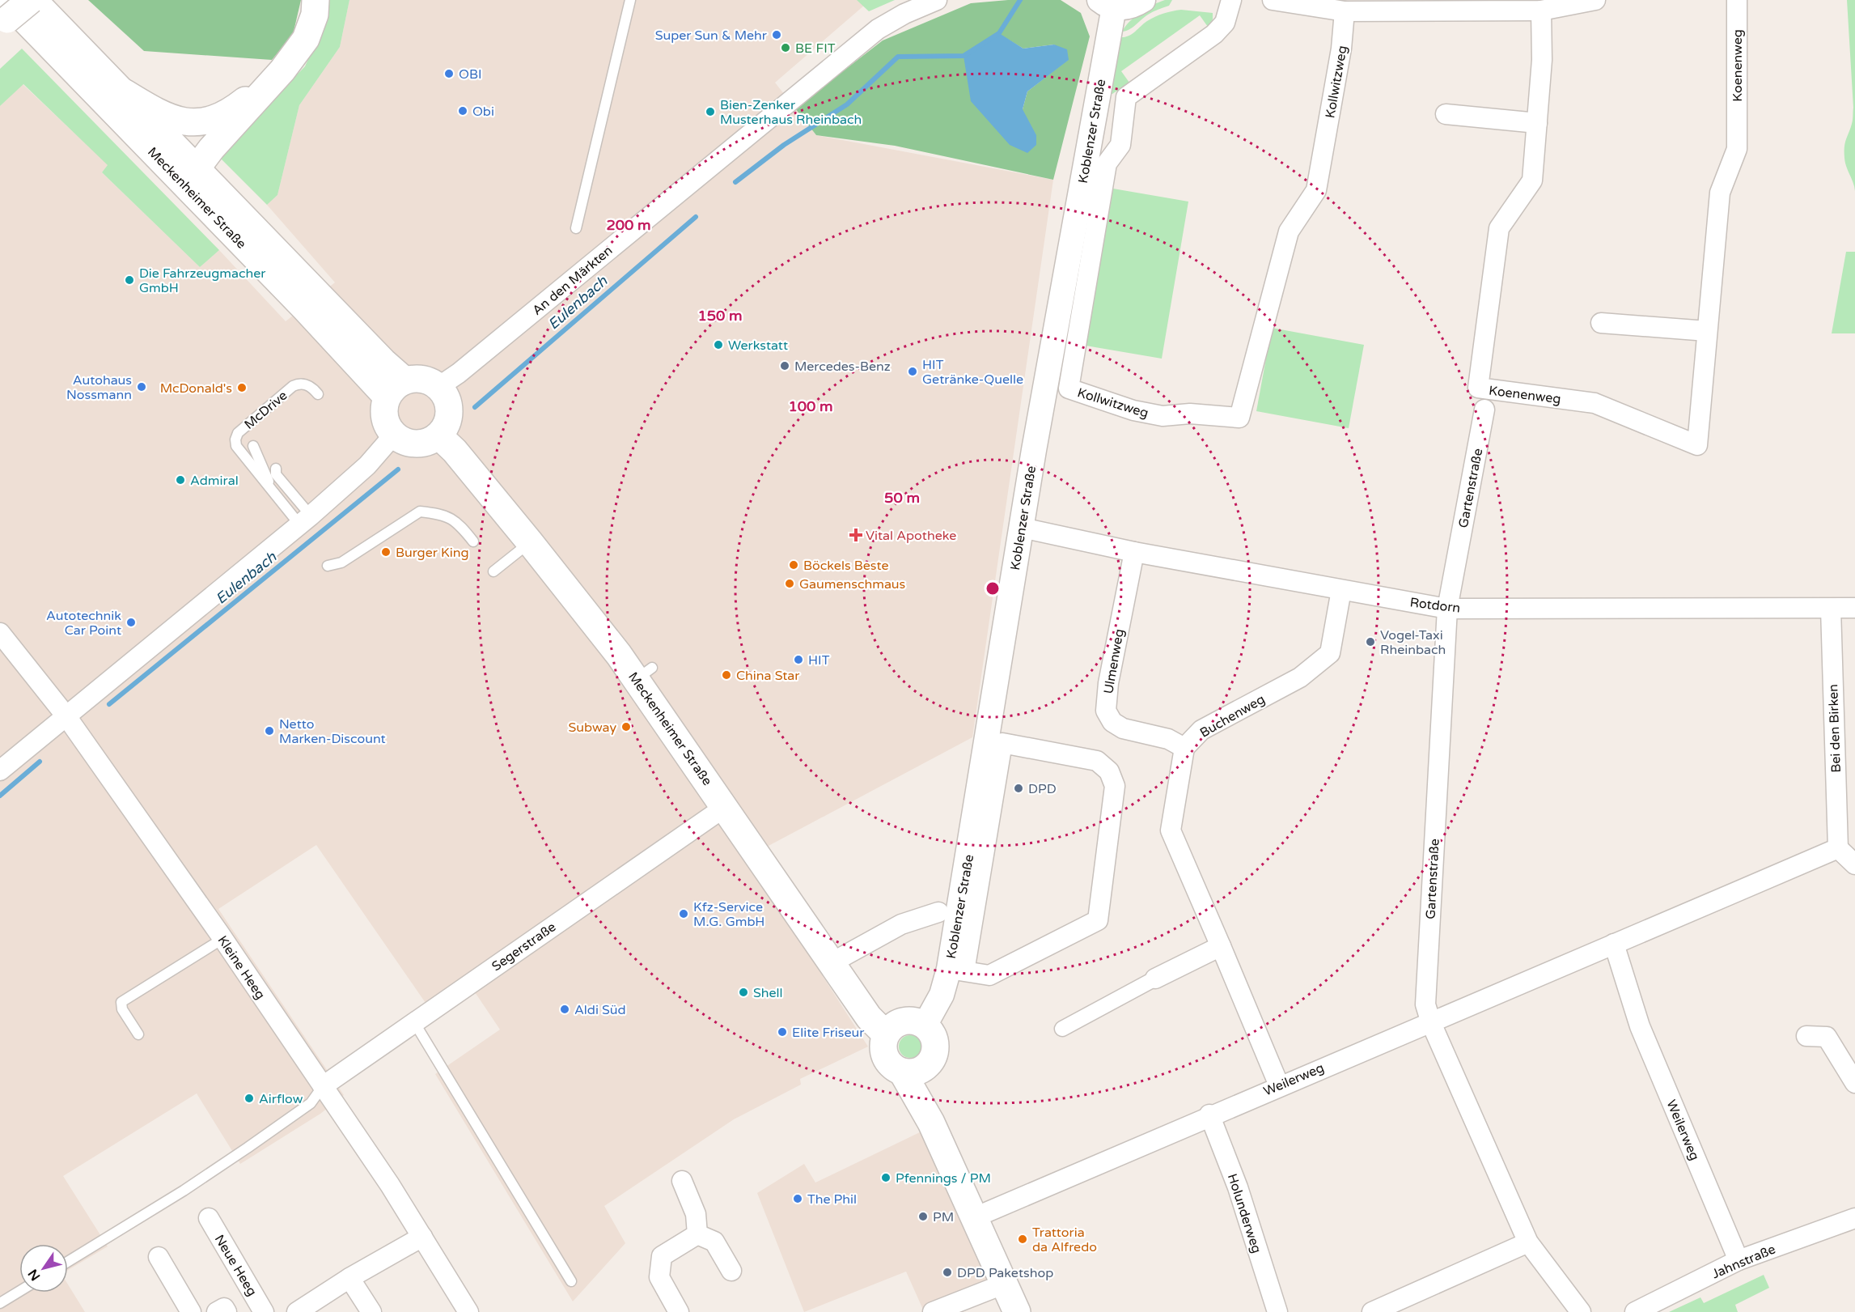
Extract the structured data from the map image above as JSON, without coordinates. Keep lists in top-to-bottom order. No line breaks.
{"streets":{"main road":["Meckenheimer Straße"],"street":["Koenenweg","Kollwitzweg","Koblenzer Straße","An den Märkten","Gartenstraße","Rotdorn","Ulmenweg","Buchenweg","Bei den Birken","Segerstraße","Kleine Heeg","Weilerweg","Holunderweg","Jahnstraße","Neue Heeg"],"lane":["McDrive"]},"crossings":[["Koblenzer Straße","Meckenheimer Straße"],["Koblenzer Straße","Rotdorn"],["Meckenheimer Straße","An den Märkten"],["Meckenheimer Straße","Segerstraße"],["Gartenstraße","Rotdorn"],["Gartenstraße","Weilerweg"],["Rotdorn","Ulmenweg"],["Rotdorn","Buchenweg"],["Rotdorn","Bei den Birken"],["Ulmenweg","Buchenweg"],["Bei den Birken","Weilerweg"],["Segerstraße","Kleine Heeg"],["Weilerweg","Holunderweg"],["Weilerweg","Jahnstraße"]],"water":["Eulenbach"],"places":{"other":["Super Sun & Mehr","BE FIT","OBI","Obi","Bien-Zenker Musterhaus Rheinbach","Die Fahrzeugmacher GmbH","Werkstatt","Mercedes-Benz","HIT Getränke-Quelle","Autohaus Nossmann","McDonald's","Admiral","Burger King","Böckels Beste","Gaumenschmaus","Autotechnik Car Point","Vogel-Taxi Rheinbach","HIT","China Star","Subway","Netto Marken-Discount","DPD","Kfz-Service M.G. GmbH","Shell","Aldi Süd","Elite Friseur","Airflow","Pfennings / PM","The Phil","PM","Trattoria da Alfredo","DPD Paketshop"],"health":["Vital Apotheke"]},"north":"bottom left","rings":["200 m","150 m","100 m","50 m"]}
